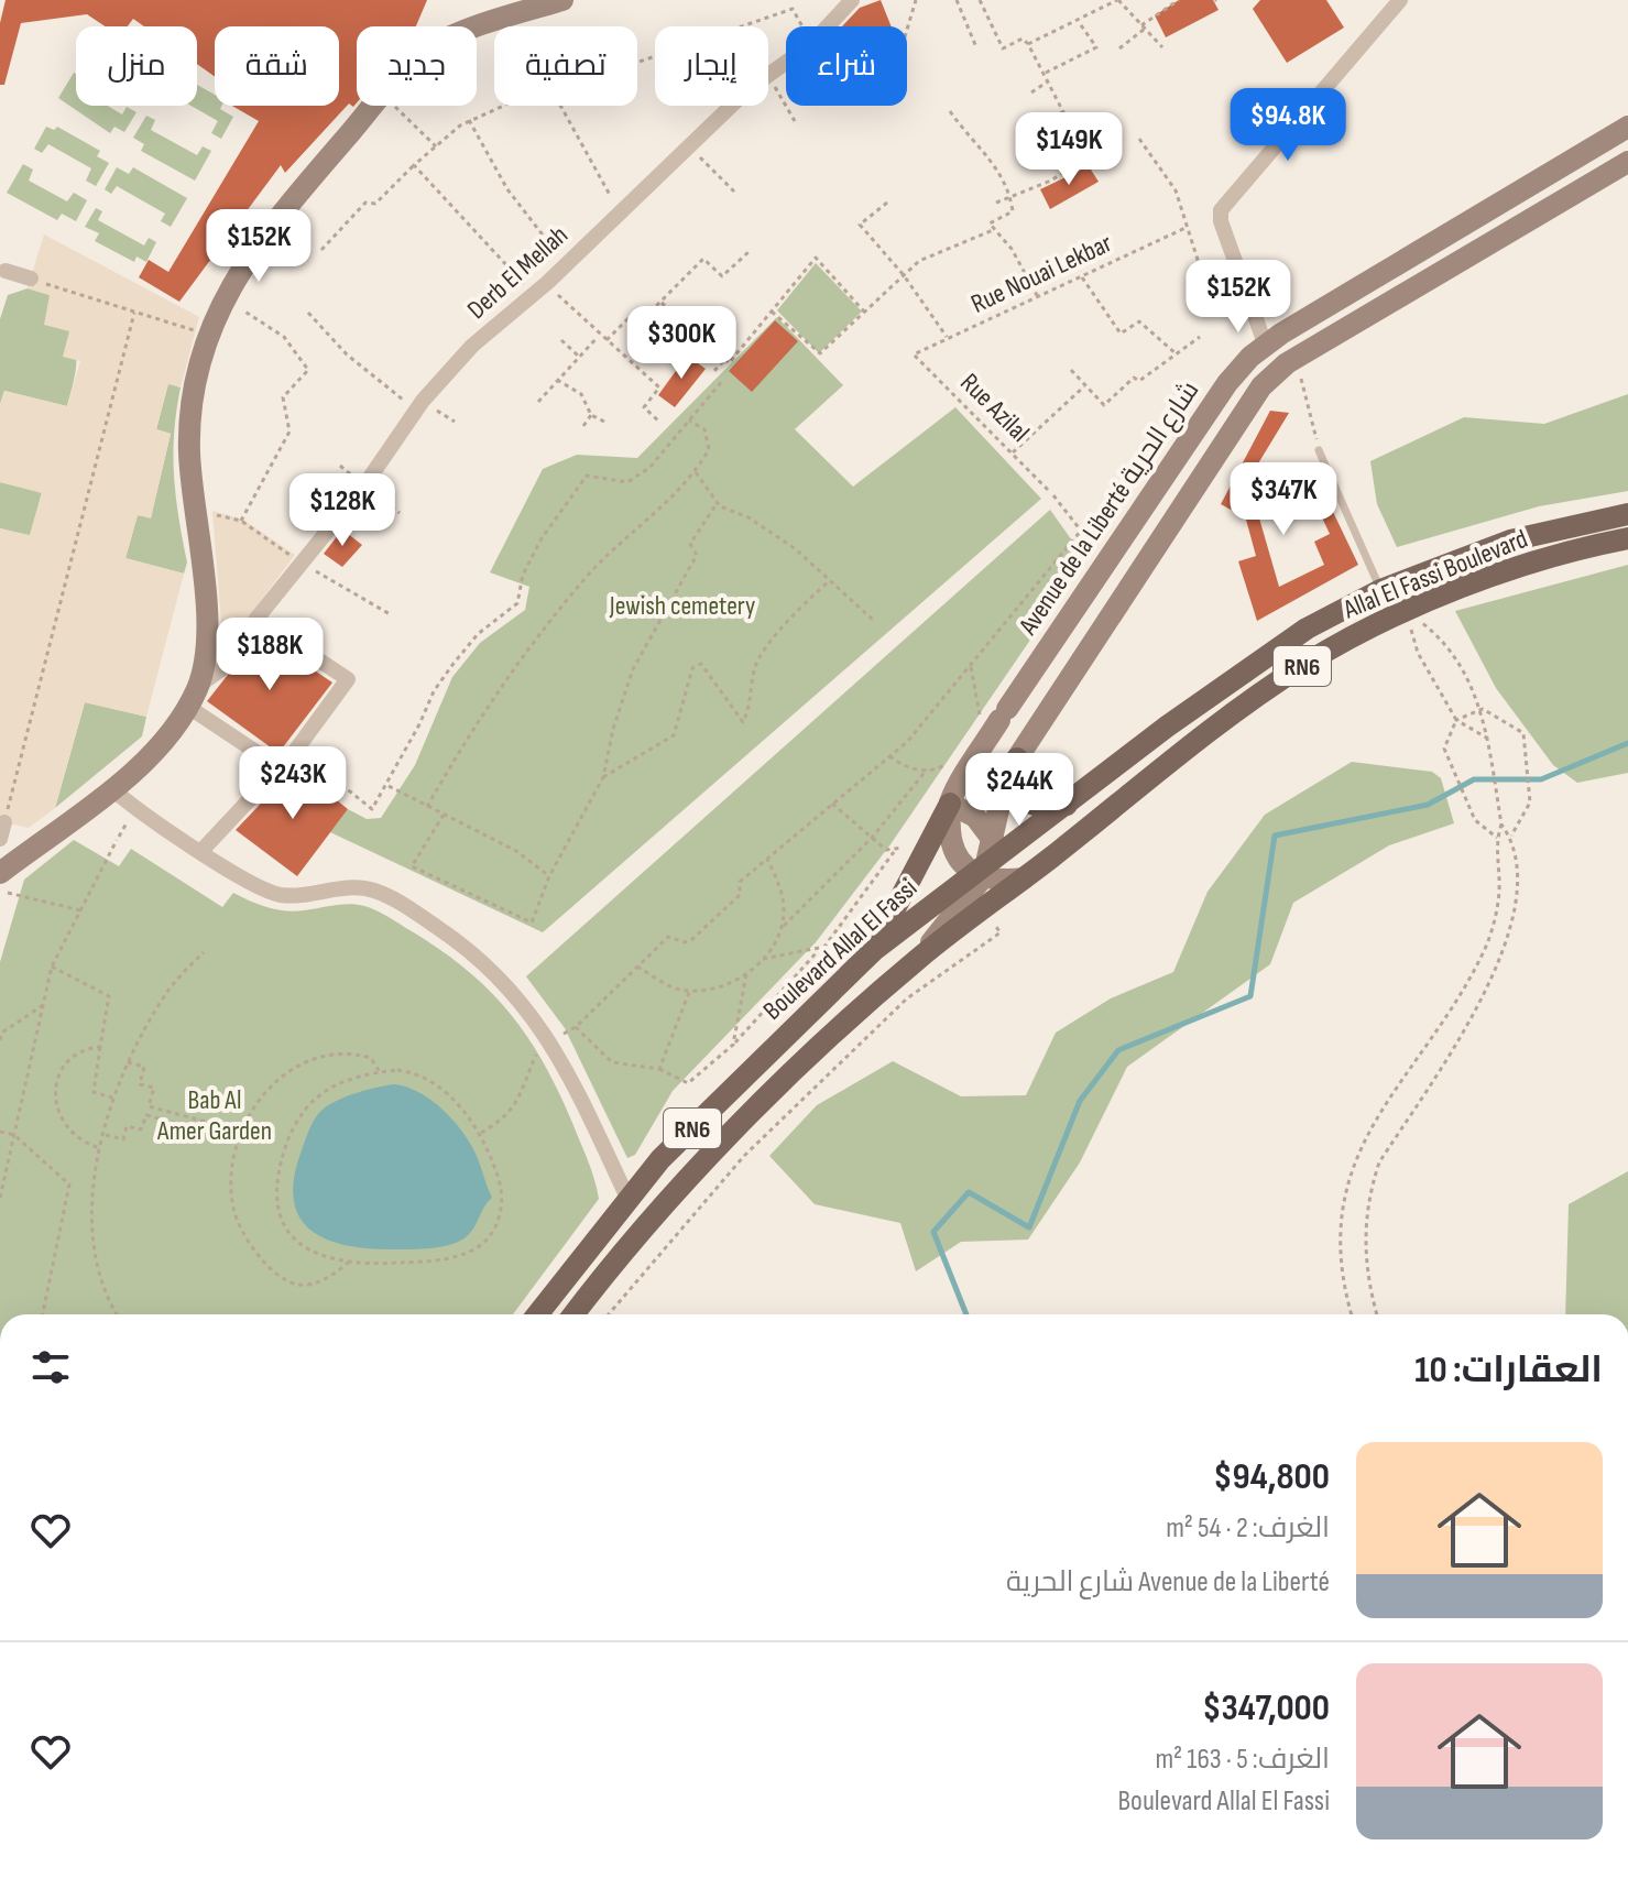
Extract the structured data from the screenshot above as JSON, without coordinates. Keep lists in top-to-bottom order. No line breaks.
{"streets":{"main road":["Avenue de la Liberté شارع الحرية","Allal El Fassi Boulevard","RN6","Boulevard Allal El Fassi"],"street":["Derb El Mellah"],"path":["Rue Nouai Lekbar","Rue Azilal"]},"crossings":[["Rue Nouai Lekbar","Rue Azilal"],["Allal El Fassi Boulevard","RN6"]],"parks":["Jewish cemetery","Bab Al Amer Garden"],"page":{"chip":["شراء","إيجار","تصفية","جديد","شقة","منزل"],"price":["$94.8K","$149K","$152K","$152K","$300K","$347K","$128K","$188K","$243K","$244K"],"heading":"العقارات: 10","list":[{"name":"$94,800","note":"الغرف: 2 · 54 m² · Avenue de la Liberté شارع الحرية"},{"name":"$347,000","note":"الغرف: 5 · 163 m² · Boulevard Allal El Fassi"}]}}
